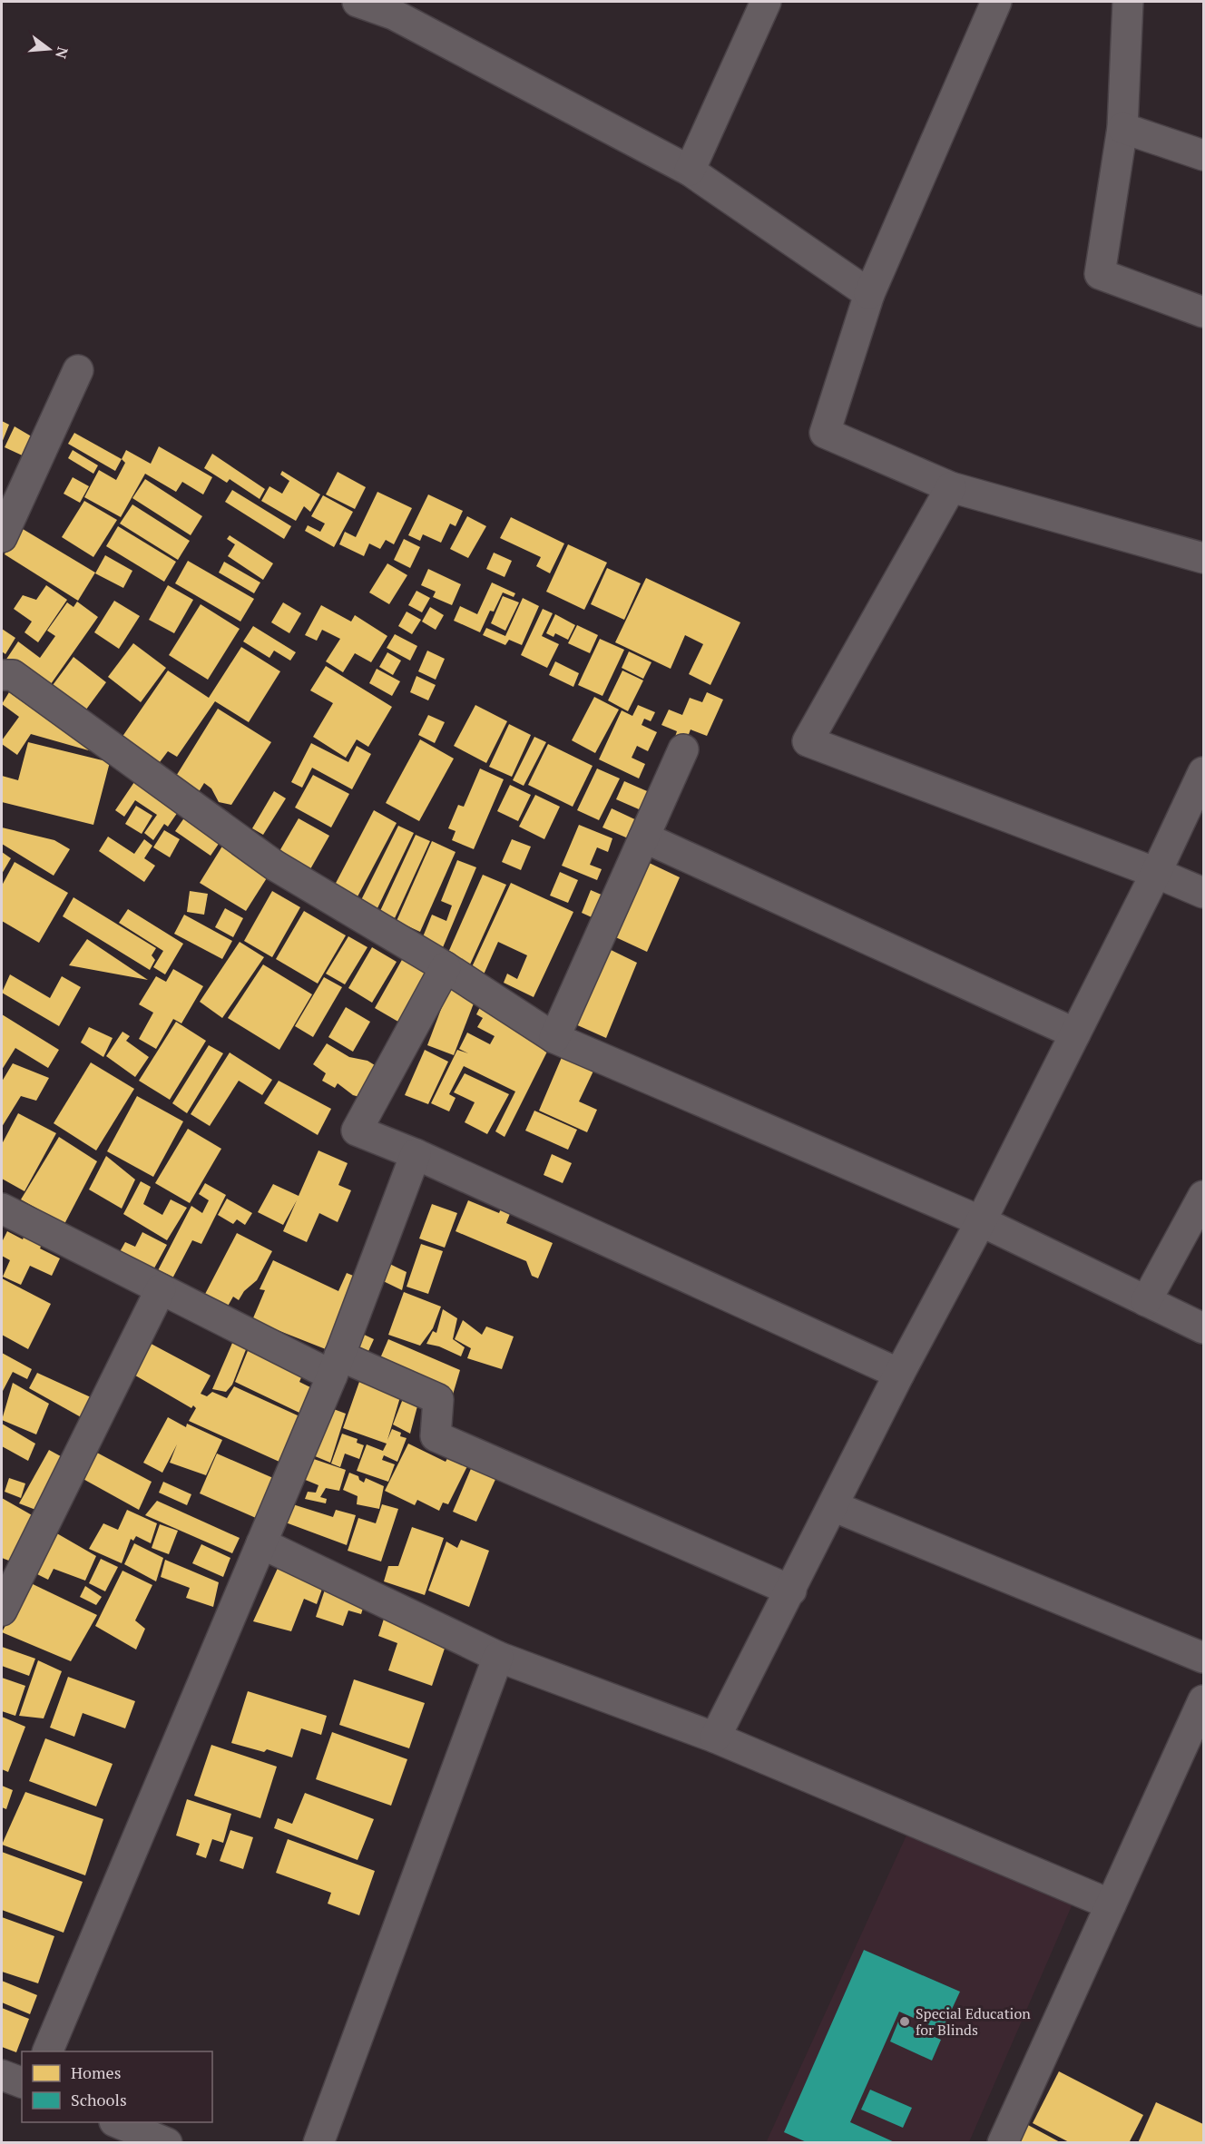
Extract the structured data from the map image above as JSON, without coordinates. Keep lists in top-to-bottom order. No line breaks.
{"places":["Special Education for Blinds"],"legend":["Homes","Schools"],"north":"right"}
